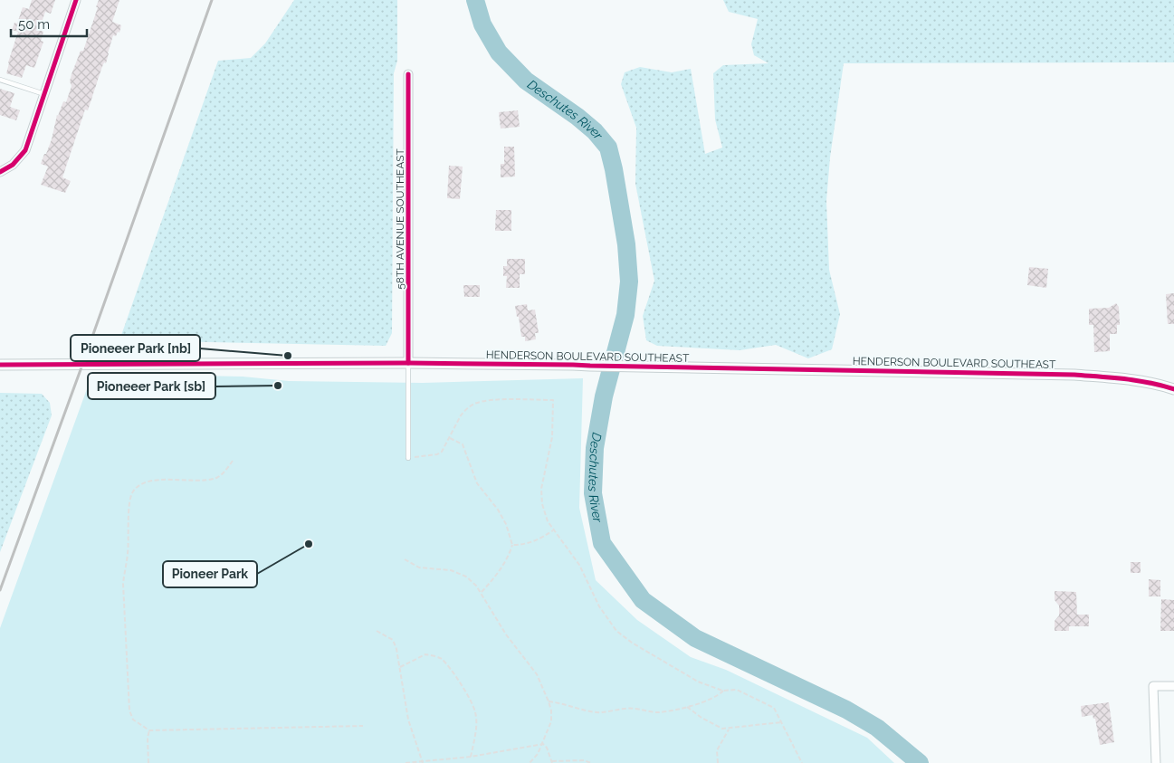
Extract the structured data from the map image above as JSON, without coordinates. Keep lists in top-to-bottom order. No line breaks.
{"streets":{"street":["58TH AVENUE SOUTHEAST","HENDERSON BOULEVARD SOUTHEAST"]},"crossings":[["58TH AVENUE SOUTHEAST","HENDERSON BOULEVARD SOUTHEAST"]],"water":["Deschutes River"],"places":["Pioneeer Park [nb]","Pioneeer Park [sb]","Pioneer Park"],"scale_bar":"50 m"}
